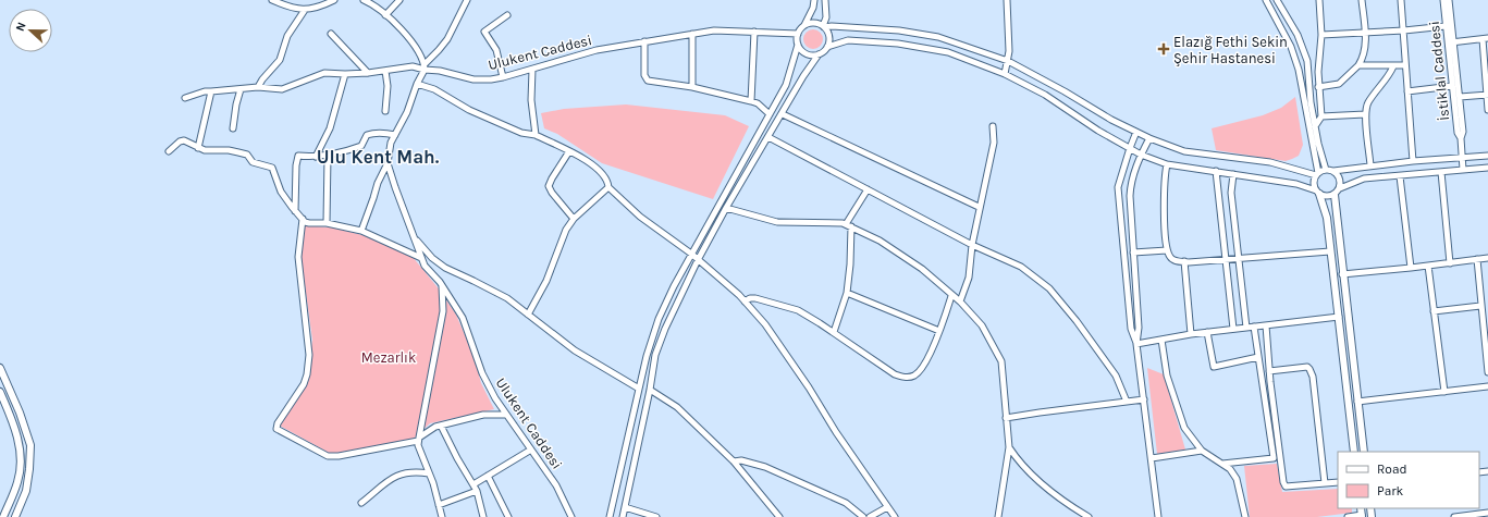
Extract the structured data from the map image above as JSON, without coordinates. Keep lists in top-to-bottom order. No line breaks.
{"streets":{"street":["Ulukent Caddesi","İstiklal Caddesi"]},"districts":["Ulu Kent Mah."],"parks":["Mezarlık"],"places":{"health":["Elazığ Fethi Sekin Şehir Hastanesi"]},"legend":["Road","Park"],"north":"left"}
